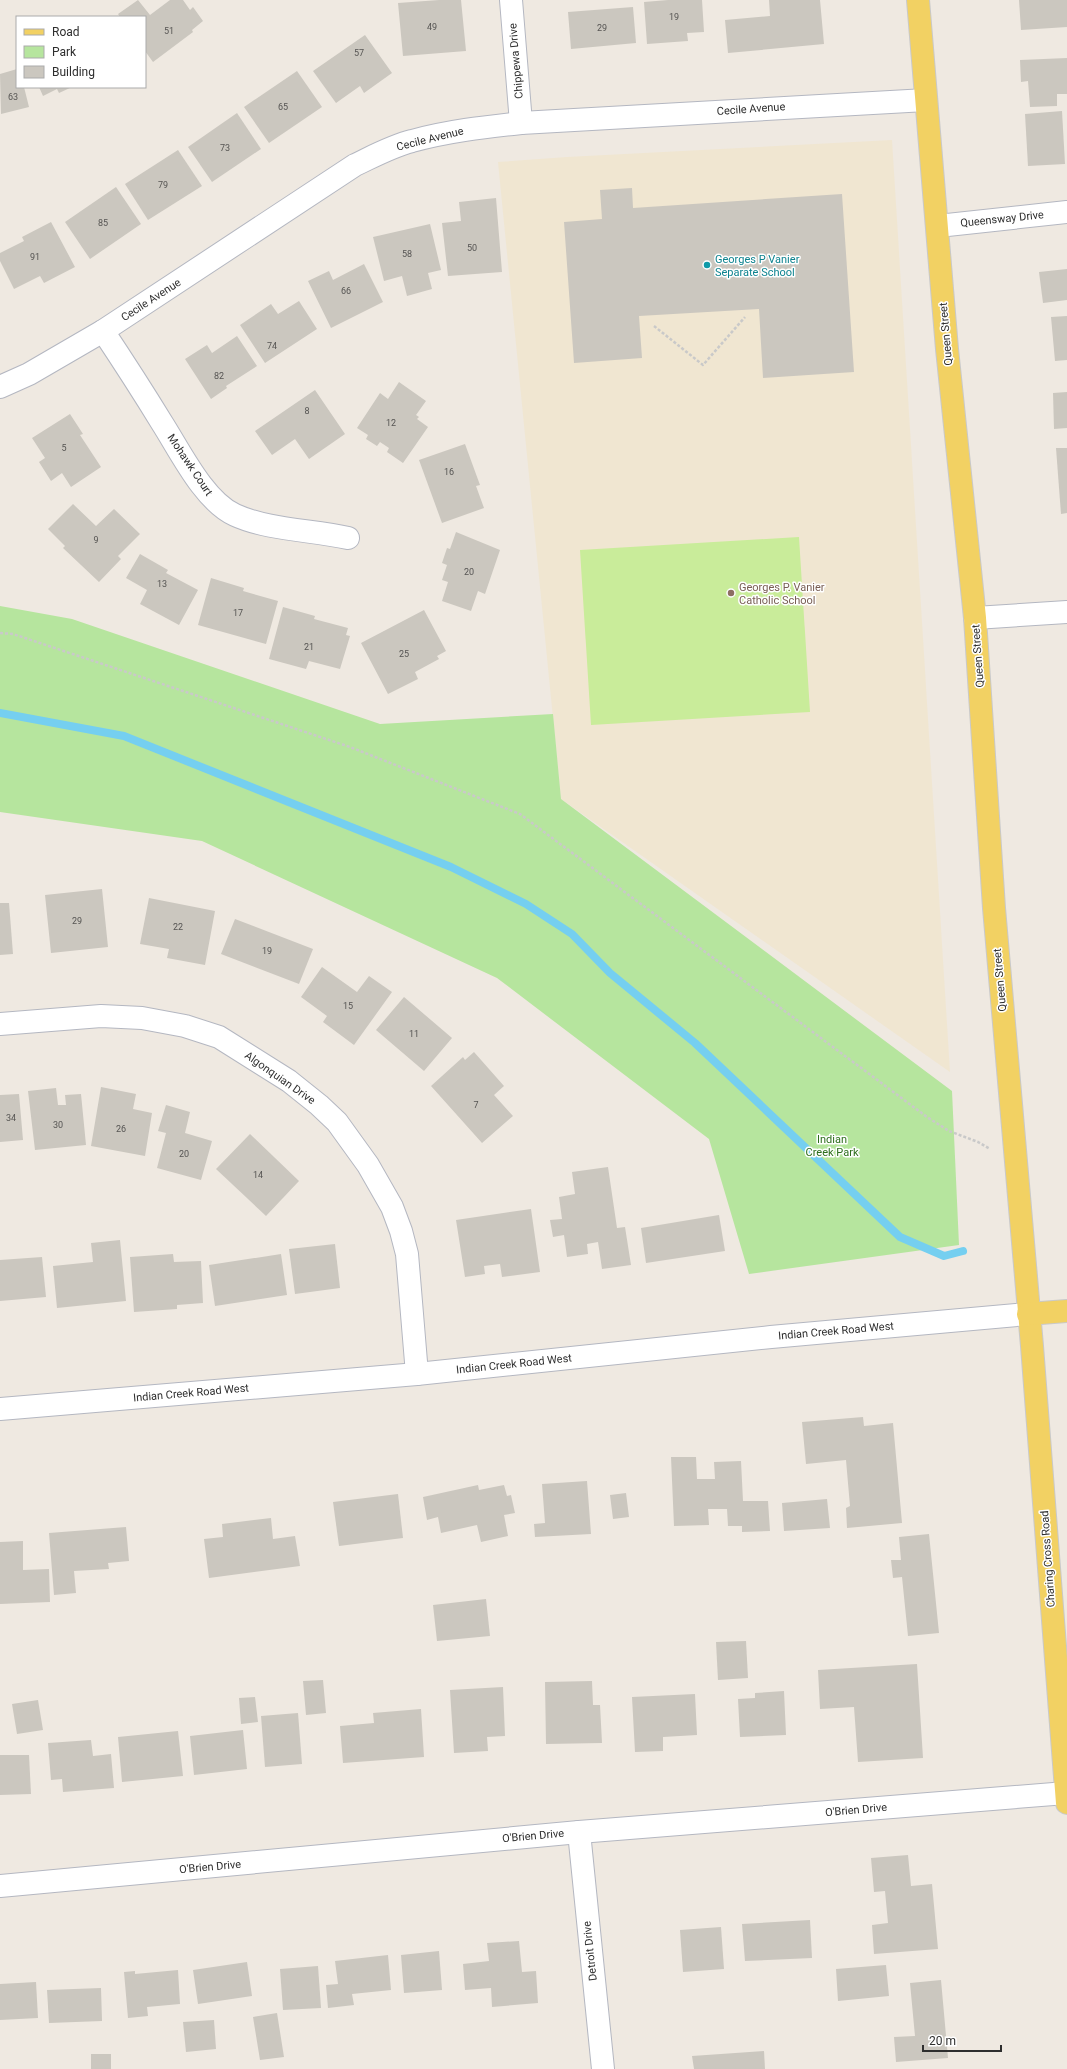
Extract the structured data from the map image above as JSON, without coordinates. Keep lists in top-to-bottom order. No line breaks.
{"streets":{"main road":["Queen Street","Charing Cross Road"],"street":["Chippewa Drive","Cecile Avenue","Queensway Drive","Mohawk Court","Algonquian Drive","Indian Creek Road West","O'Brien Drive","Detroit Drive"]},"crossings":[["Chippewa Drive","Cecile Avenue"],["Cecile Avenue","Queen Street"],["Cecile Avenue","Mohawk Court"],["Queensway Drive","Queen Street"],["Queen Street","Indian Creek Road West"],["Queen Street","Charing Cross Road"],["Algonquian Drive","Indian Creek Road West"],["Indian Creek Road West","Charing Cross Road"],["Charing Cross Road","O'Brien Drive"],["O'Brien Drive","Detroit Drive"]],"parks":["Indian Creek Park"],"places":["Georges P Vanier Separate School","Georges P. Vanier Catholic School"],"house_numbers":["19","49","29","51","57","63","65","73","79","85","50","58","91","66","74","82","8","12","5","16","9","20","13","17","21","25","29","22","19","15","11","7","34","30","26","20","14"],"legend":["Road","Park","Building"],"scale_bar":"20 m"}
